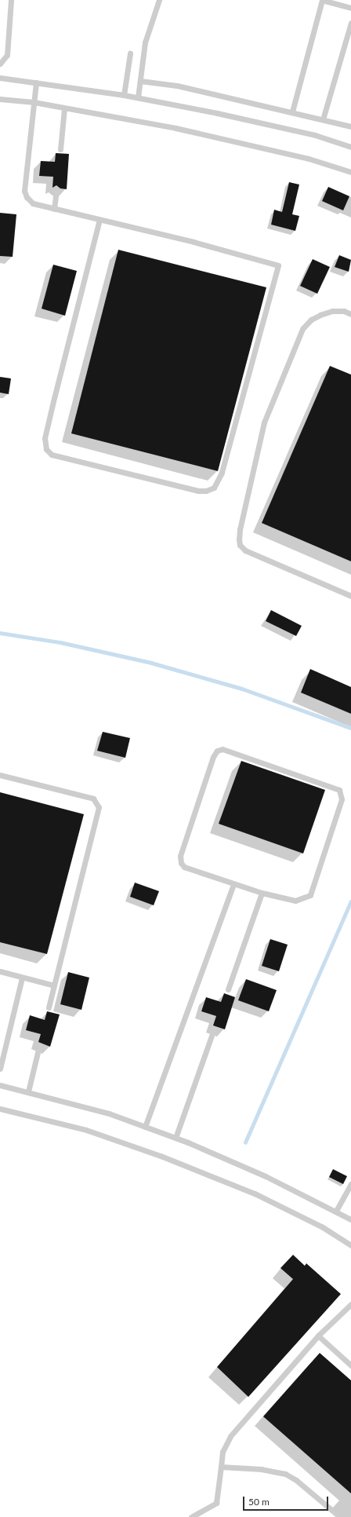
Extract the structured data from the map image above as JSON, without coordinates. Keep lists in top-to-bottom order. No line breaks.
{"scale_bar":"50 m"}
